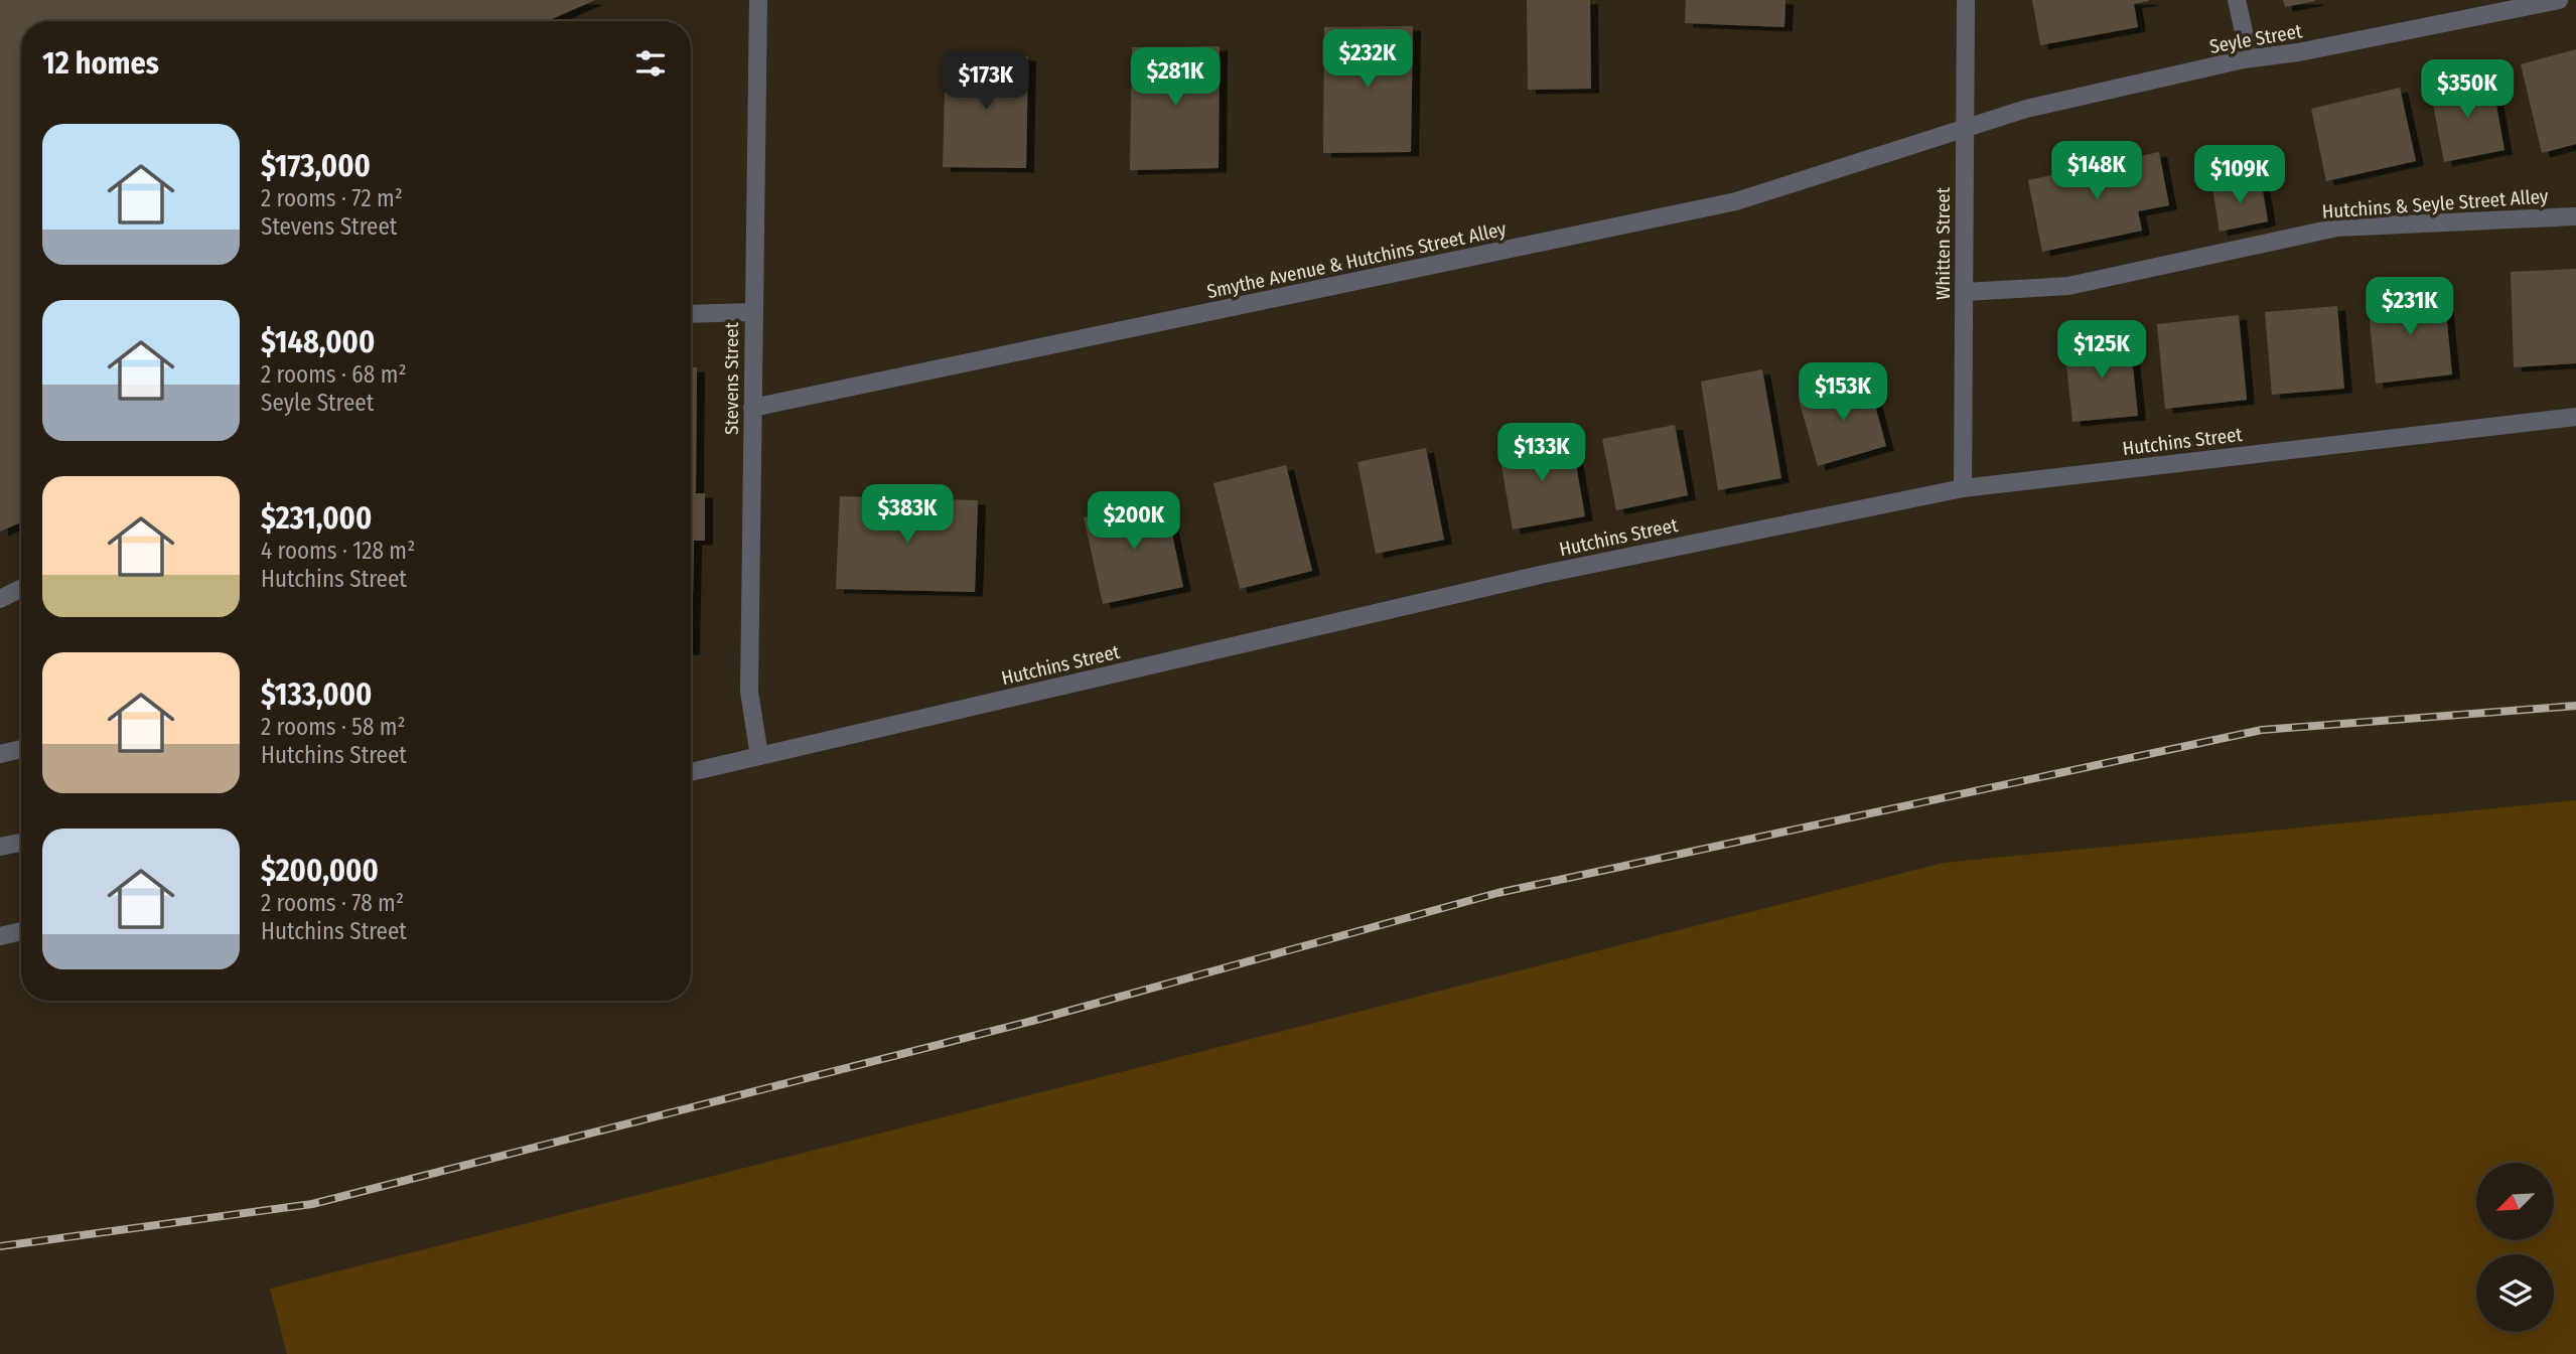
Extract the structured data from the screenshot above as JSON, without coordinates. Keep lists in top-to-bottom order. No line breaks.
{"streets":{"street":["Seyle Street","Hutchins & Seyle Street Alley","Whitten Street","Smythe Avenue & Hutchins Street Alley","Stevens Street","Hutchins Street"]},"crossings":[["Seyle Street","Whitten Street"],["Seyle Street","Smythe Avenue & Hutchins Street Alley"],["Hutchins & Seyle Street Alley","Whitten Street"],["Whitten Street","Smythe Avenue & Hutchins Street Alley"],["Whitten Street","Hutchins Street"],["Smythe Avenue & Hutchins Street Alley","Stevens Street"],["Stevens Street","Hutchins Street"]],"north":"bottom left","page":{"heading":"12 homes","price":["$232K","$281K","$173K","$350K","$148K","$109K","$231K","$125K","$153K","$133K","$383K","$200K"],"list":[{"name":"$173,000","note":"2 rooms · 72 m² · Stevens Street"},{"name":"$148,000","note":"2 rooms · 68 m² · Seyle Street"},{"name":"$231,000","note":"4 rooms · 128 m² · Hutchins Street"},{"name":"$133,000","note":"2 rooms · 58 m² · Hutchins Street"},{"name":"$200,000","note":"2 rooms · 78 m² · Hutchins Street"}]}}
